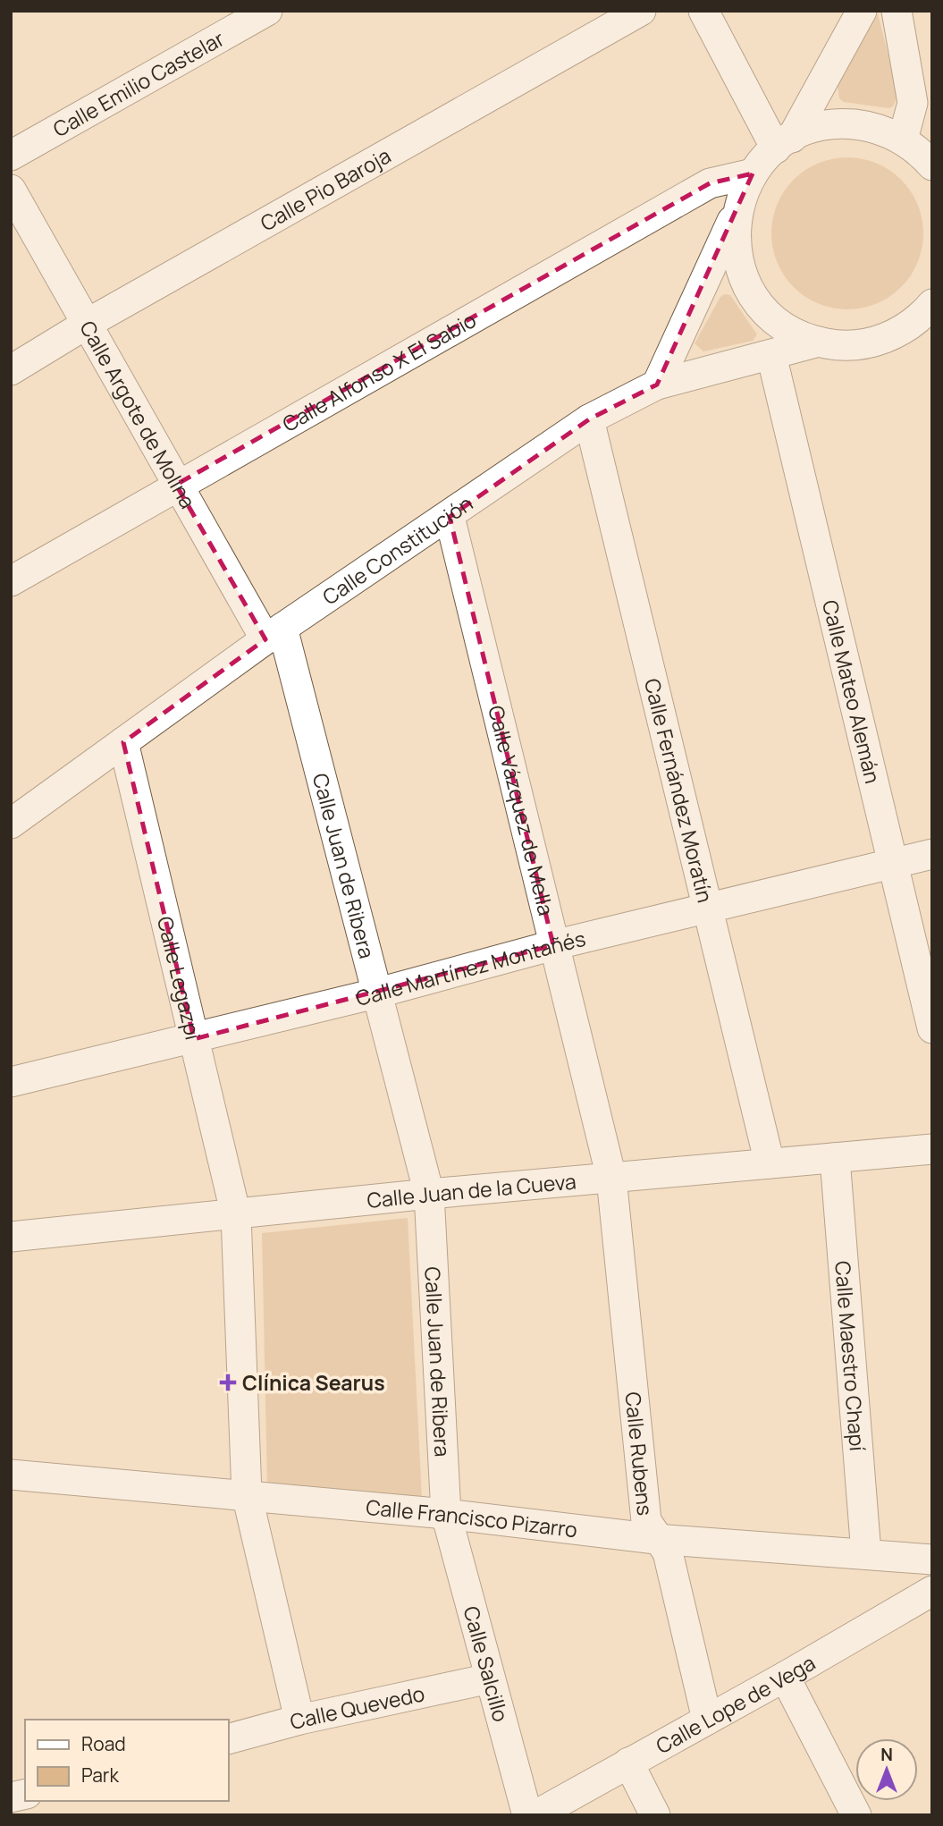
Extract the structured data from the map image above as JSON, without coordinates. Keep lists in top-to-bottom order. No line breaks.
{"streets":{"street":["Calle Emilio Castelar","Calle Pio Baroja","Calle Alfonso X El Sabio","Calle Argote de Molina","Calle Constitución","Calle Mateo Alemán","Calle Fernández Moratín","Calle Vázquez de Mella","Calle Juan de Ribera","Calle Martínez Montañés","Calle Legazpi","Calle Juan de la Cueva","Calle Maestro Chapí","Calle Rubens","Calle Francisco Pizarro","Calle Salcillo","Calle Lope de Vega","Calle Quevedo"]},"crossings":[["Calle Pio Baroja","Calle Argote de Molina"],["Calle Alfonso X El Sabio","Calle Argote de Molina"],["Calle Argote de Molina","Calle Constitución"],["Calle Argote de Molina","Calle Juan de Ribera"],["Calle Constitución","Calle Mateo Alemán"],["Calle Constitución","Calle Fernández Moratín"],["Calle Constitución","Calle Vázquez de Mella"],["Calle Constitución","Calle Juan de Ribera"],["Calle Constitución","Calle Legazpi"],["Calle Mateo Alemán","Calle Martínez Montañés"],["Calle Fernández Moratín","Calle Martínez Montañés"],["Calle Fernández Moratín","Calle Juan de la Cueva"],["Calle Vázquez de Mella","Calle Martínez Montañés"],["Calle Vázquez de Mella","Calle Juan de la Cueva"],["Calle Vázquez de Mella","Calle Rubens"],["Calle Juan de Ribera","Calle Martínez Montañés"],["Calle Juan de Ribera","Calle Juan de la Cueva"],["Calle Juan de Ribera","Calle Francisco Pizarro"],["Calle Juan de Ribera","Calle Salcillo"],["Calle Martínez Montañés","Calle Legazpi"],["Calle Legazpi","Calle Juan de la Cueva"],["Calle Legazpi","Calle Francisco Pizarro"],["Calle Legazpi","Calle Quevedo"],["Calle Juan de la Cueva","Calle Maestro Chapí"],["Calle Juan de la Cueva","Calle Rubens"],["Calle Maestro Chapí","Calle Francisco Pizarro"],["Calle Rubens","Calle Francisco Pizarro"],["Calle Rubens","Calle Lope de Vega"],["Calle Francisco Pizarro","Calle Salcillo"],["Calle Salcillo","Calle Quevedo"]],"places":{"health":["Clínica Searus"]},"legend":["Road","Park"],"north":"top"}
